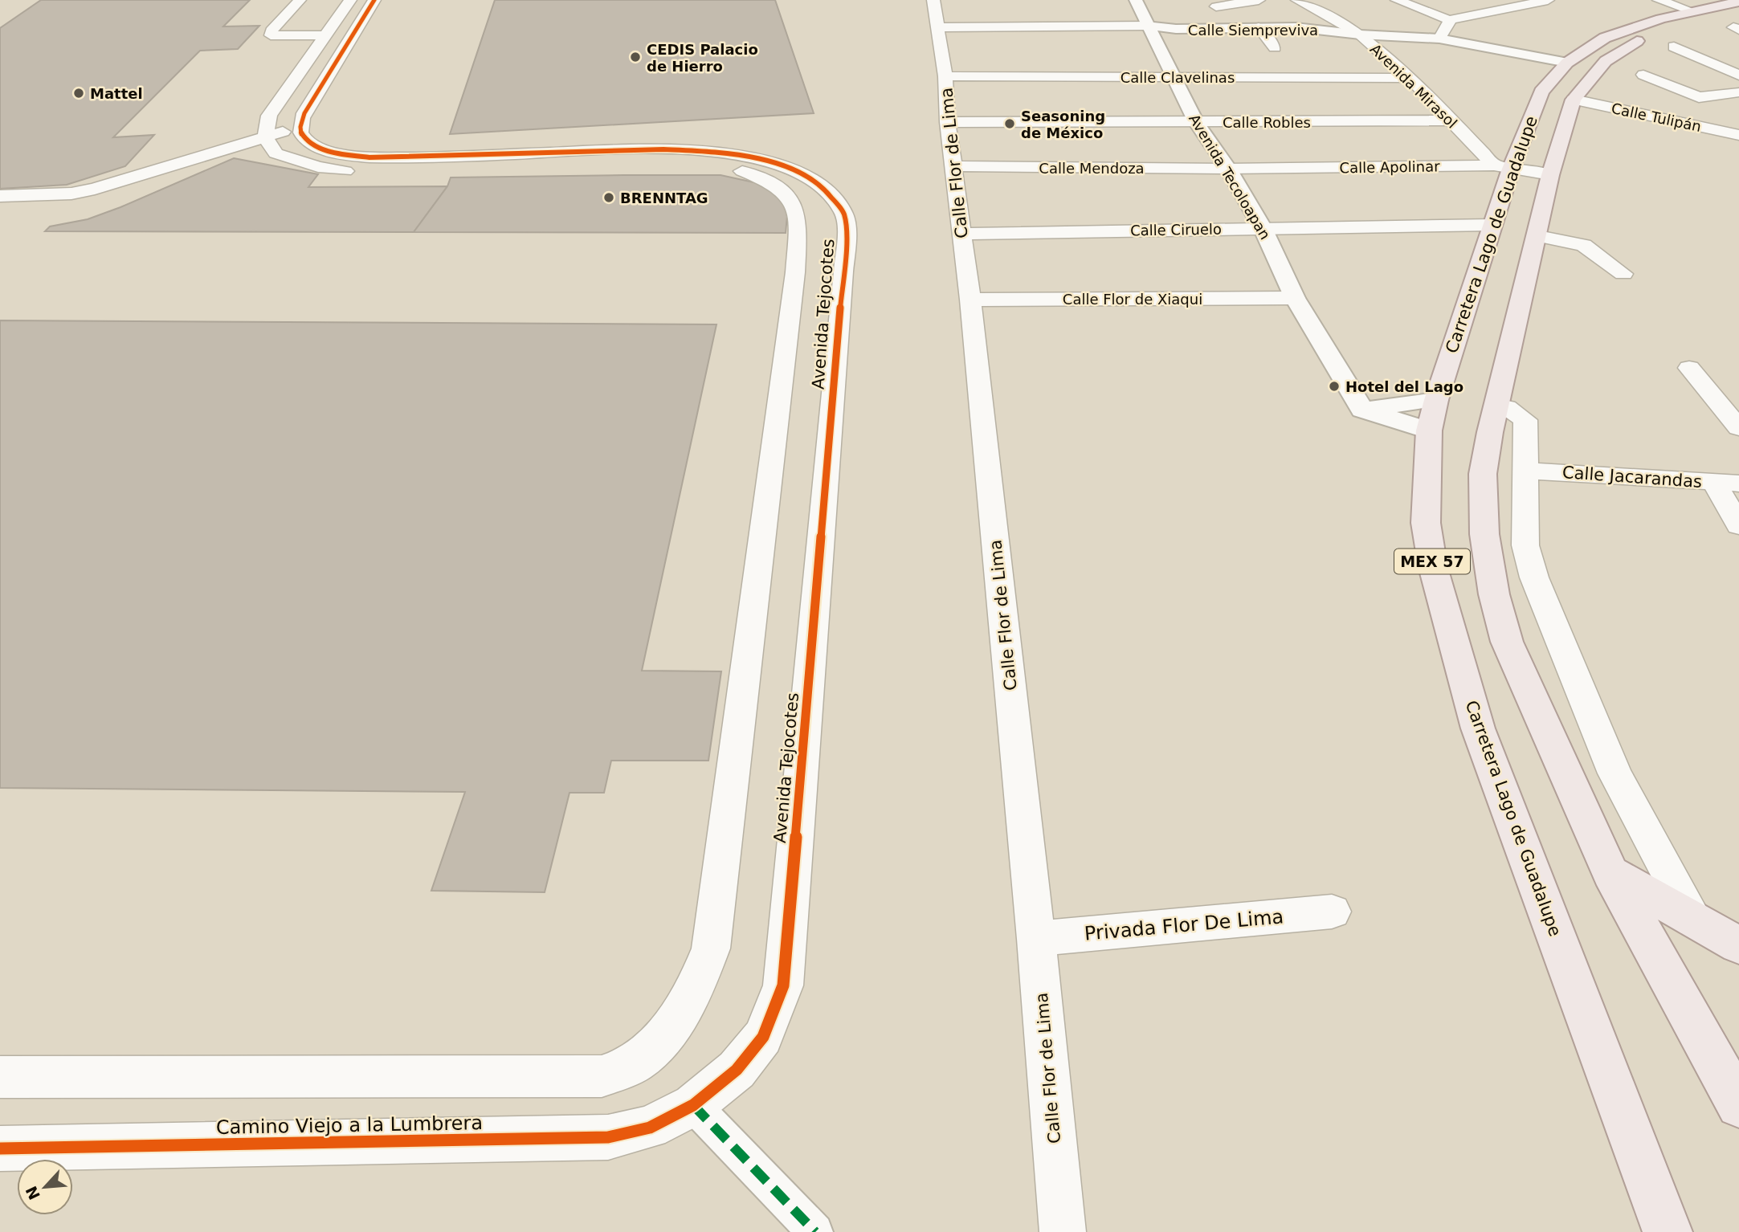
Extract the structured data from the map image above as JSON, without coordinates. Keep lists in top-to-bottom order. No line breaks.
{"streets":{"main road":["Carretera Lago de Guadalupe","MEX 57"],"street":["Calle Siempreviva","Calle Clavelinas","Avenida Mirasol","Calle Tulipán","Calle Robles","Calle Flor de Lima","Calle Apolinar","Calle Mendoza","Avenida Tecoloapan","Calle Ciruelo","Calle Flor de Xiaqui","Avenida Tejocotes","Calle Jacarandas","Privada Flor De Lima","Camino Viejo a la Lumbrera"]},"crossings":[["Calle Siempreviva","Avenida Mirasol"],["Calle Siempreviva","Calle Flor de Lima"],["Calle Siempreviva","Avenida Tecoloapan"],["Calle Siempreviva","Carretera Lago de Guadalupe"],["Calle Clavelinas","Avenida Mirasol"],["Calle Clavelinas","Calle Flor de Lima"],["Calle Clavelinas","Avenida Tecoloapan"],["Avenida Mirasol","Calle Robles"],["Avenida Mirasol","Calle Apolinar"],["Avenida Mirasol","Carretera Lago de Guadalupe"],["Calle Tulipán","Carretera Lago de Guadalupe"],["Calle Robles","Calle Flor de Lima"],["Calle Robles","Avenida Tecoloapan"],["Calle Flor de Lima","Calle Mendoza"],["Calle Flor de Lima","Calle Ciruelo"],["Calle Flor de Lima","Calle Flor de Xiaqui"],["Calle Flor de Lima","Privada Flor De Lima"],["Calle Apolinar","Calle Mendoza"],["Calle Apolinar","Avenida Tecoloapan"],["Calle Apolinar","Carretera Lago de Guadalupe"],["Calle Mendoza","Avenida Tecoloapan"],["Avenida Tecoloapan","Calle Ciruelo"],["Avenida Tecoloapan","Calle Flor de Xiaqui"],["Calle Ciruelo","Carretera Lago de Guadalupe"],["Avenida Tejocotes","Camino Viejo a la Lumbrera"]],"places":["CEDIS Palacio de Hierro","Mattel","Seasoning de México","BRENNTAG","Hotel del Lago"],"north":"bottom left"}
